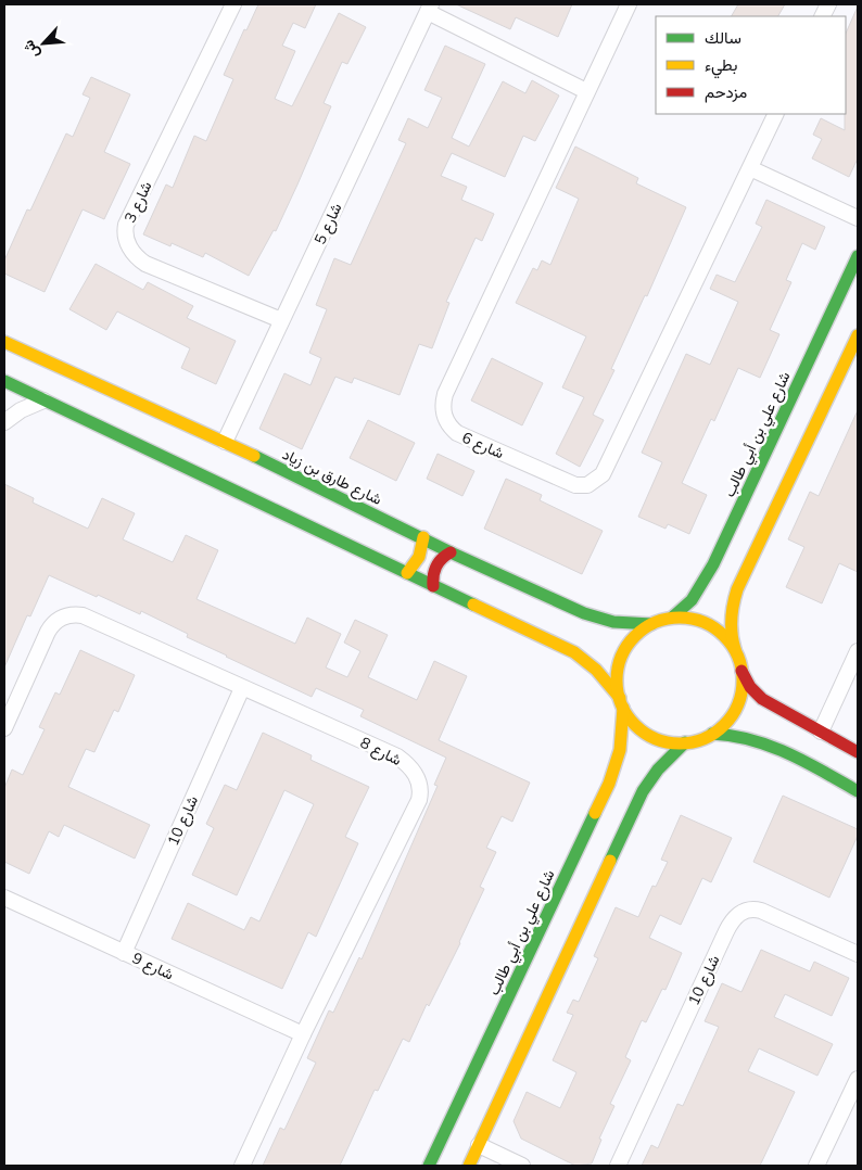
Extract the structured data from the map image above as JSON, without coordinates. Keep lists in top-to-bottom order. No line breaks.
{"streets":{"main road":["شارع علي بن أبي طالب","شارع طارق بن زياد"],"street":["شارع 3","شارع 5","شارع 6","شارع 8","شارع 10","شارع 9"]},"crossings":[["شارع 3","شارع 5"],["شارع 5","شارع طارق بن زياد"],["شارع علي بن أبي طالب","شارع طارق بن زياد"],["شارع 8","شارع 10"],["شارع 8","شارع 9"],["شارع 10","شارع 9"]],"legend":["سالك","بطيء","مزدحم"],"north":"bottom left"}
